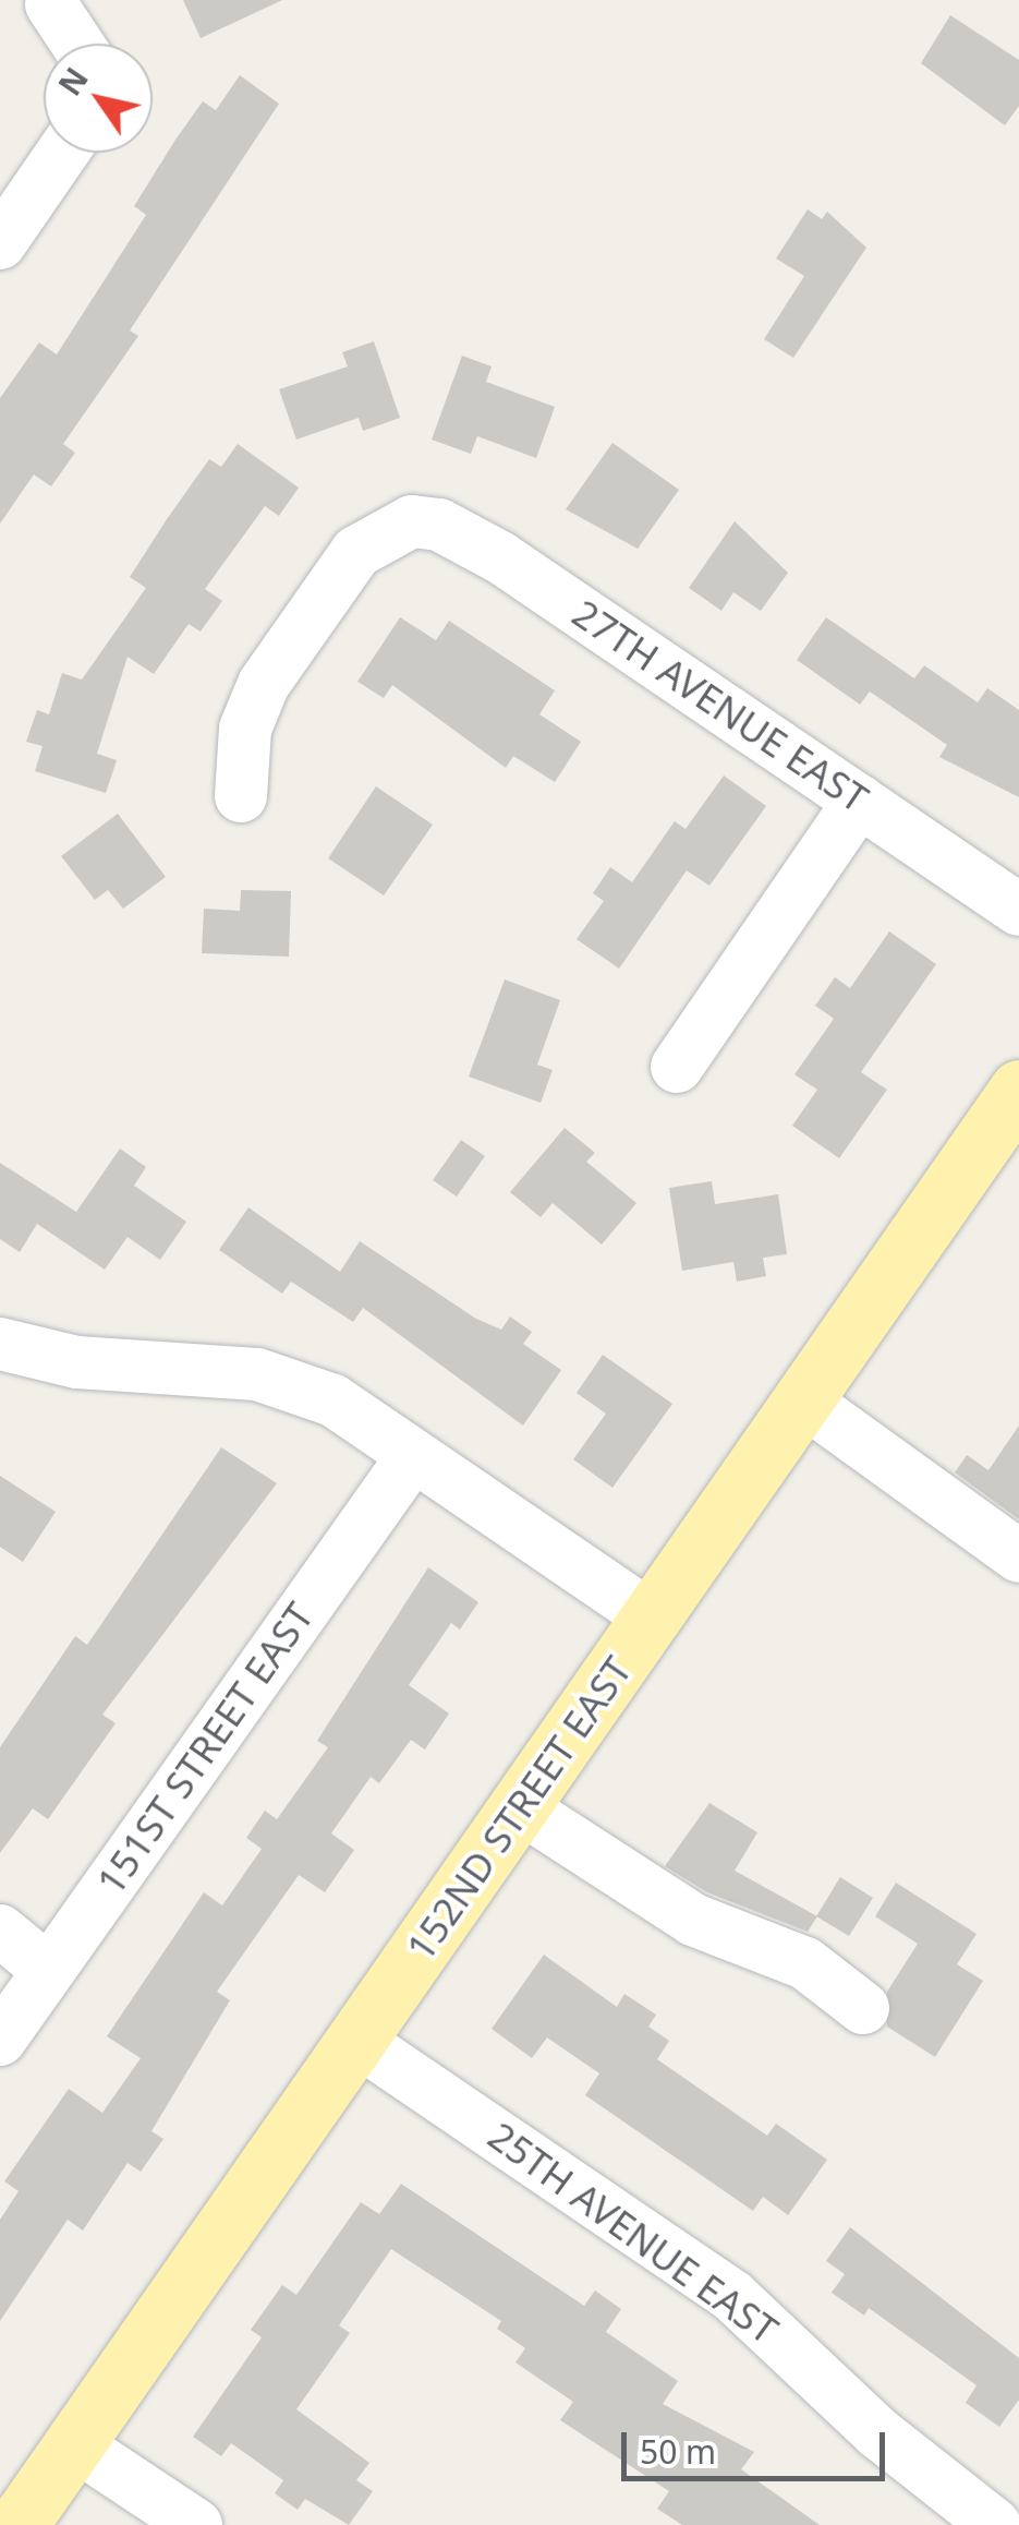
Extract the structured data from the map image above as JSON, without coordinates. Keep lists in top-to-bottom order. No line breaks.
{"streets":{"main road":["152ND STREET EAST"],"street":["27TH AVENUE EAST","151ST STREET EAST","25TH AVENUE EAST"]},"crossings":[["152ND STREET EAST","25TH AVENUE EAST"]],"scale_bar":"50 m","north":"top left"}
